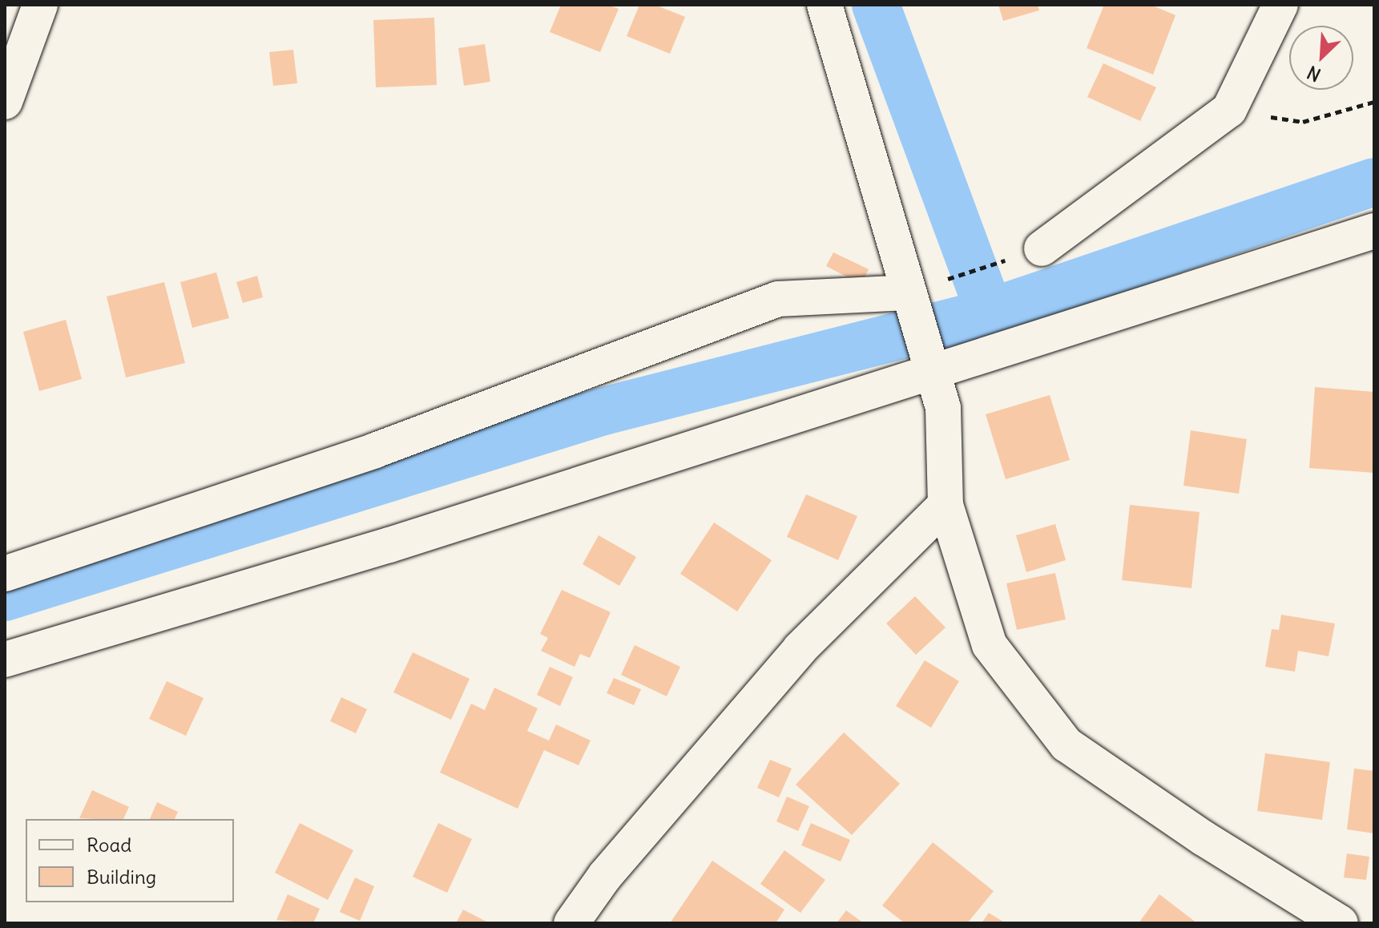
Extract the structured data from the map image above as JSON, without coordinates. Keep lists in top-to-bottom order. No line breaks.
{"legend":["Road","Building"],"north":"bottom left"}
